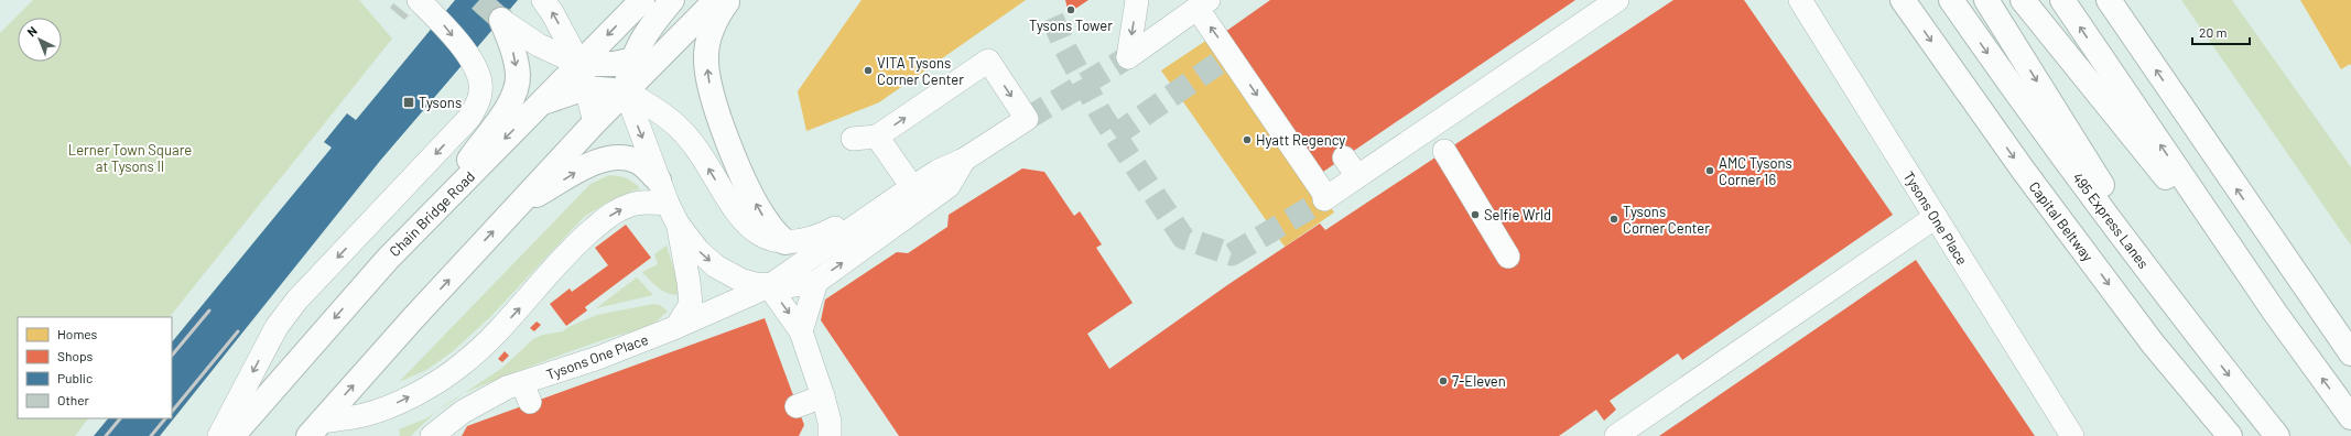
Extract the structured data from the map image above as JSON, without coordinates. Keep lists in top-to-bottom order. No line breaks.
{"streets":{"main road":["Chain Bridge Road","495 Express Lanes","Capital Beltway"],"street":["Tysons One Place"]},"parks":["Lerner Town Square at Tysons II"],"places":{"other":["Tysons Tower","VITA Tysons Corner Center","Hyatt Regency","AMC Tysons Corner 16","Selfie Wrld","Tysons Corner Center","7-Eleven"],"transit":["Tysons"]},"legend":["Homes","Shops","Public","Other"],"scale_bar":"20 m","north":"top left"}
